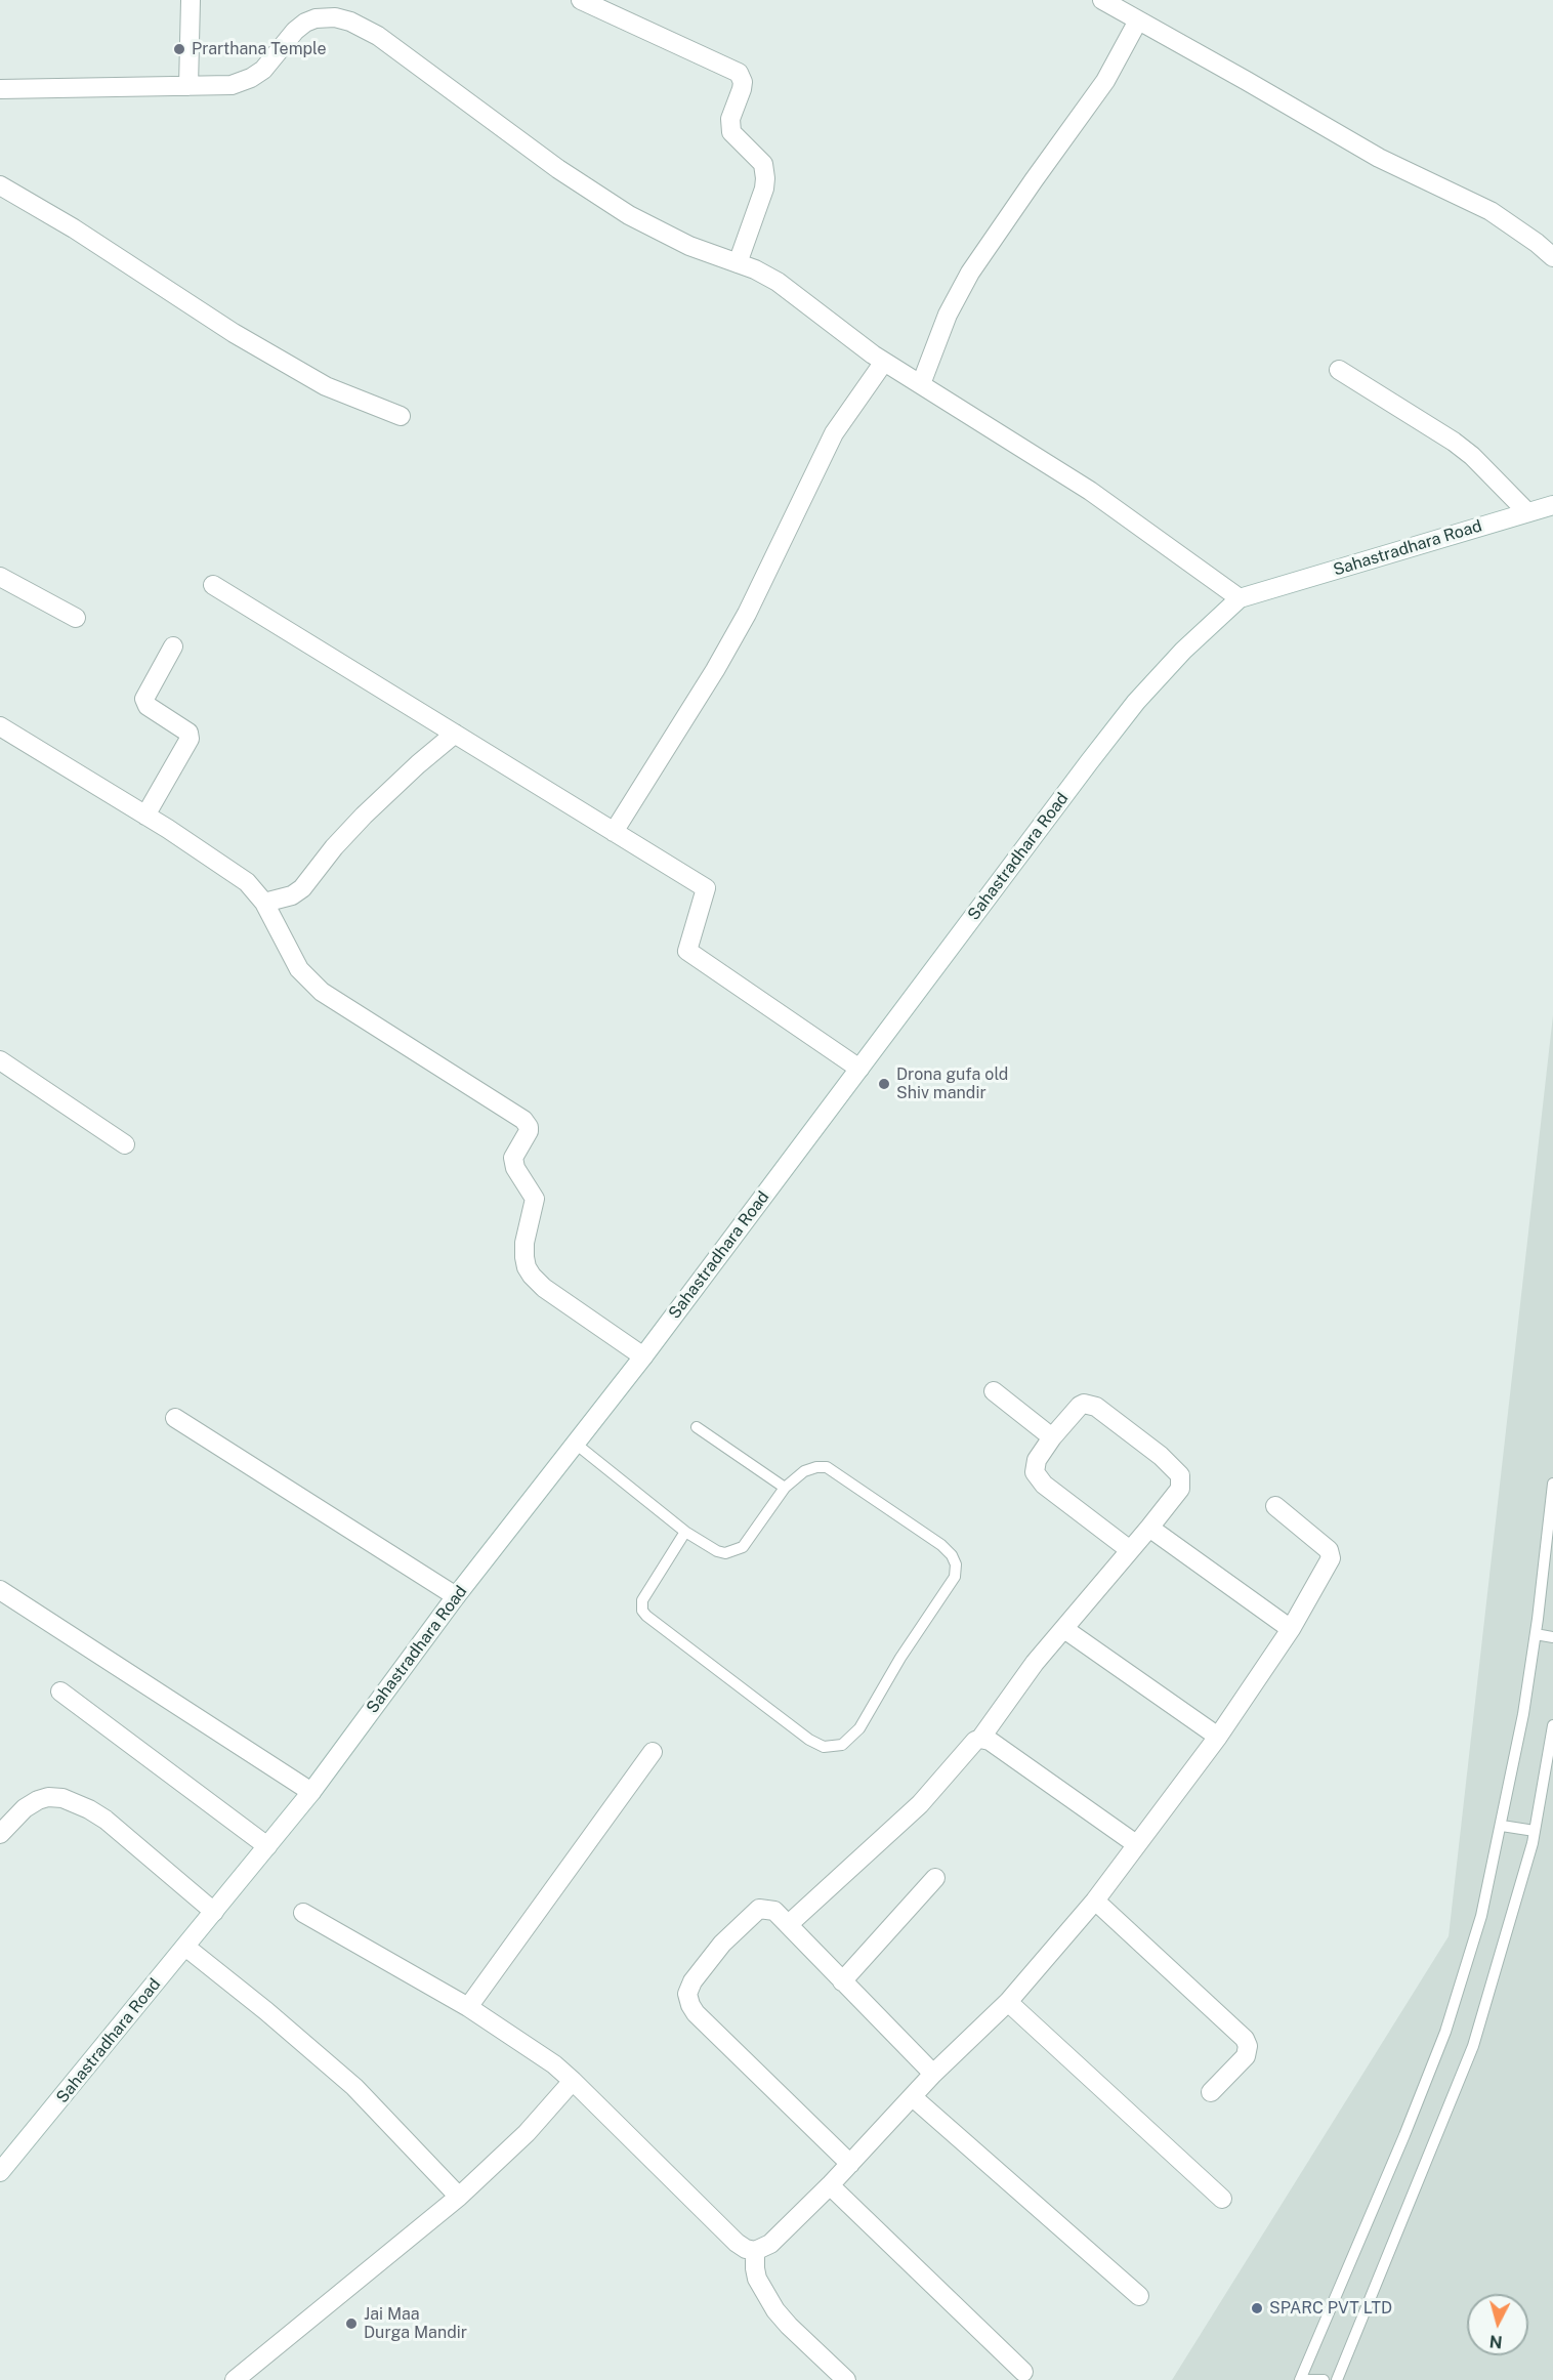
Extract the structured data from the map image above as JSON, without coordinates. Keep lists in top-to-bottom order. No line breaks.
{"streets":{"street":["Sahastradhara Road"]},"places":["Prarthana Temple","Drona gufa old Shiv mandir","SPARC PVT LTD","Jai Maa Durga Mandir"],"north":"bottom"}
